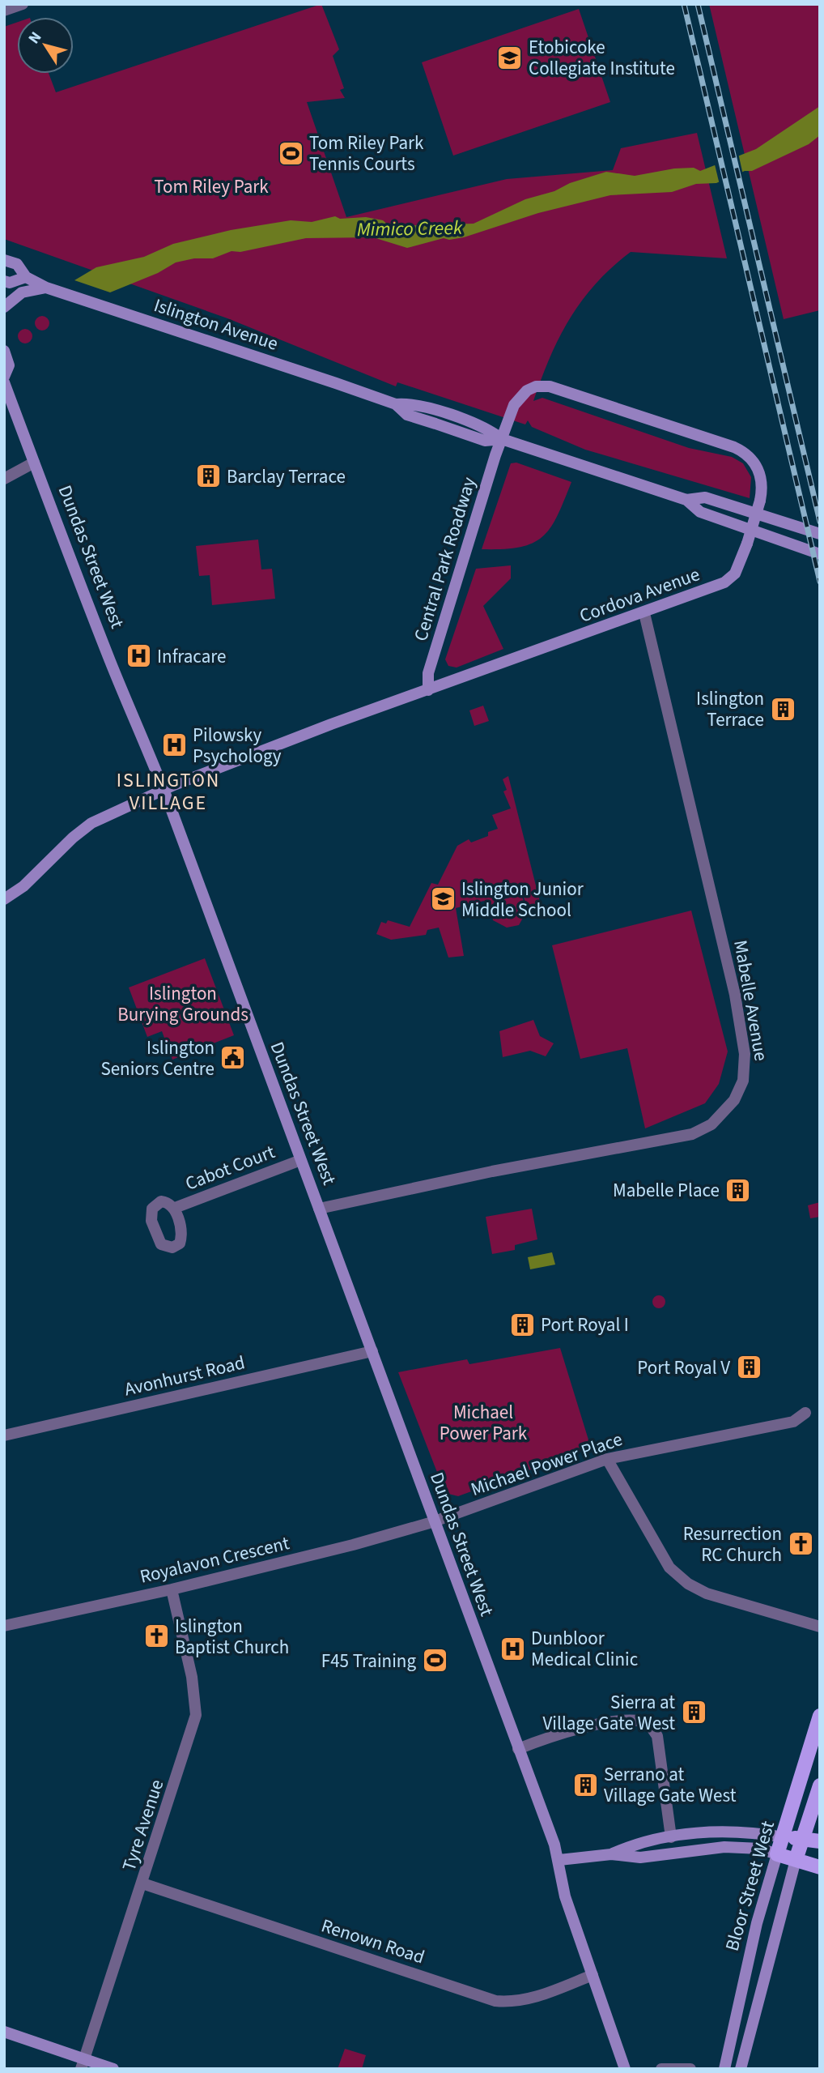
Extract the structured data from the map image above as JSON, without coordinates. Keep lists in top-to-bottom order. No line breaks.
{"streets":{"main road":["Islington Avenue","Dundas Street West","Central Park Roadway","Cordova Avenue","Bloor Street West"],"street":["Mabelle Avenue","Cabot Court","Avonhurst Road","Michael Power Place","Royalavon Crescent","Tyre Avenue","Renown Road"]},"crossings":[["Islington Avenue","Central Park Roadway"],["Islington Avenue","Cordova Avenue"],["Dundas Street West","Cordova Avenue"],["Dundas Street West","Mabelle Avenue"],["Dundas Street West","Cabot Court"],["Dundas Street West","Avonhurst Road"],["Dundas Street West","Michael Power Place"],["Dundas Street West","Royalavon Crescent"],["Dundas Street West","Renown Road"],["Central Park Roadway","Cordova Avenue"],["Cordova Avenue","Mabelle Avenue"],["Michael Power Place","Royalavon Crescent"],["Royalavon Crescent","Tyre Avenue"],["Tyre Avenue","Renown Road"]],"districts":["ISLINGTON VILLAGE"],"water":["Mimico Creek"],"parks":["Tom Riley Park","Islington Burying Grounds","Michael Power Park"],"places":{"school or university":["Etobicoke Collegiate Institute","Islington Junior Middle School"],"sports":["Tom Riley Park Tennis Courts","F45 Training"],"building":["Barclay Terrace","Islington Terrace","Mabelle Place","Port Royal I","Port Royal V","Sierra at Village Gate West","Serrano at Village Gate West"],"hospital":["Infracare","Pilowsky Psychology","Dunbloor Medical Clinic"],"public building":["Islington Seniors Centre"],"church":["Resurrection RC Church","Islington Baptist Church"]},"north":"top left"}
